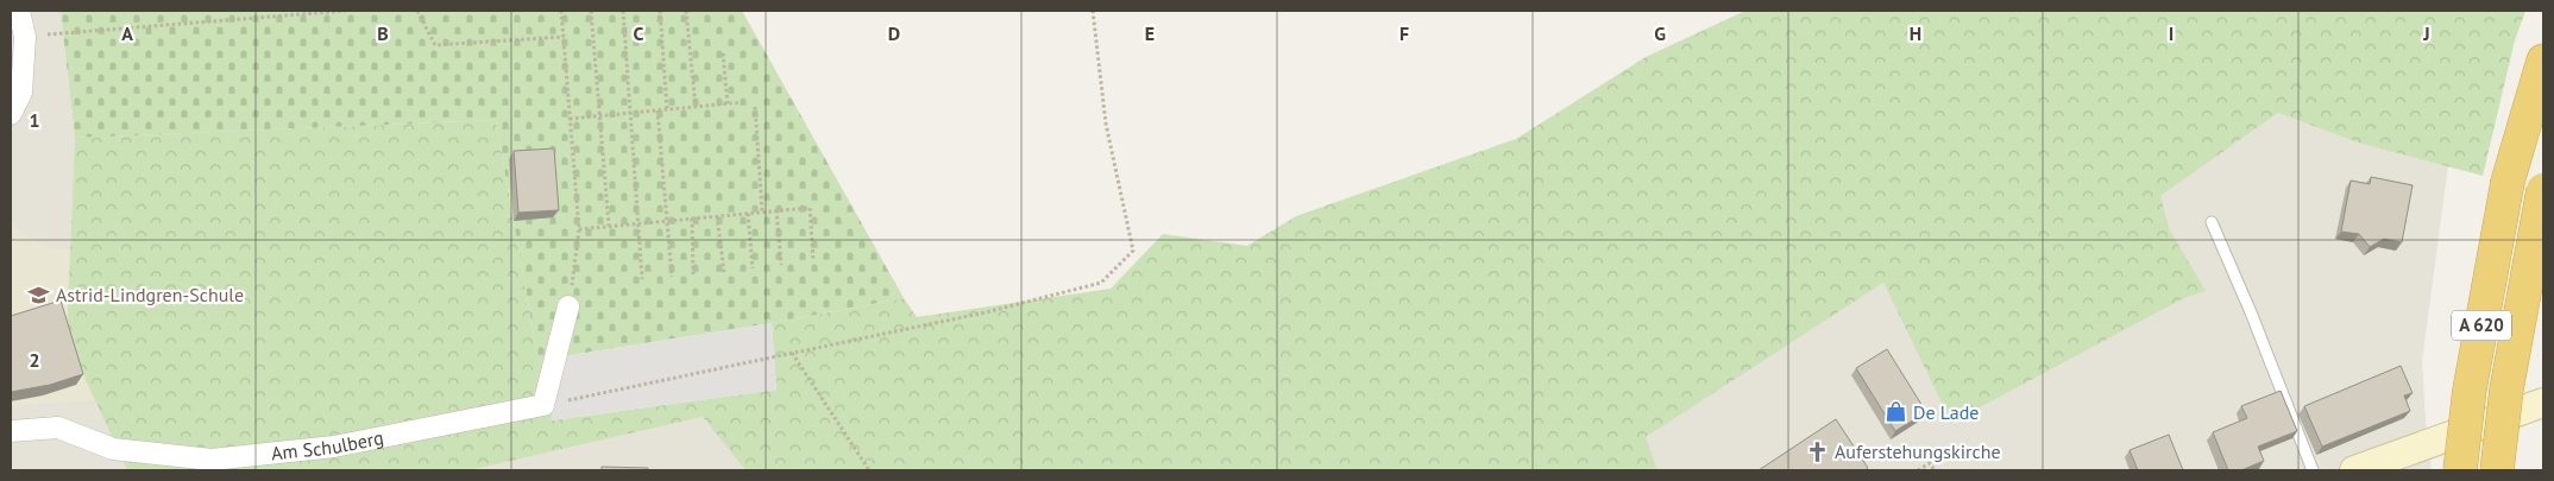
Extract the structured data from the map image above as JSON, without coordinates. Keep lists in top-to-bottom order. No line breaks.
{"streets":{"highway":["A 620"],"street":["Am Schulberg"]},"places":{"school or university":["Astrid-Lindgren-Schule"],"shop":["De Lade"],"church":["Auferstehungskirche"]},"grid":{"columns":["A","B","C","D","E","F","G","H","I","J"],"rows":["1","2"]}}
